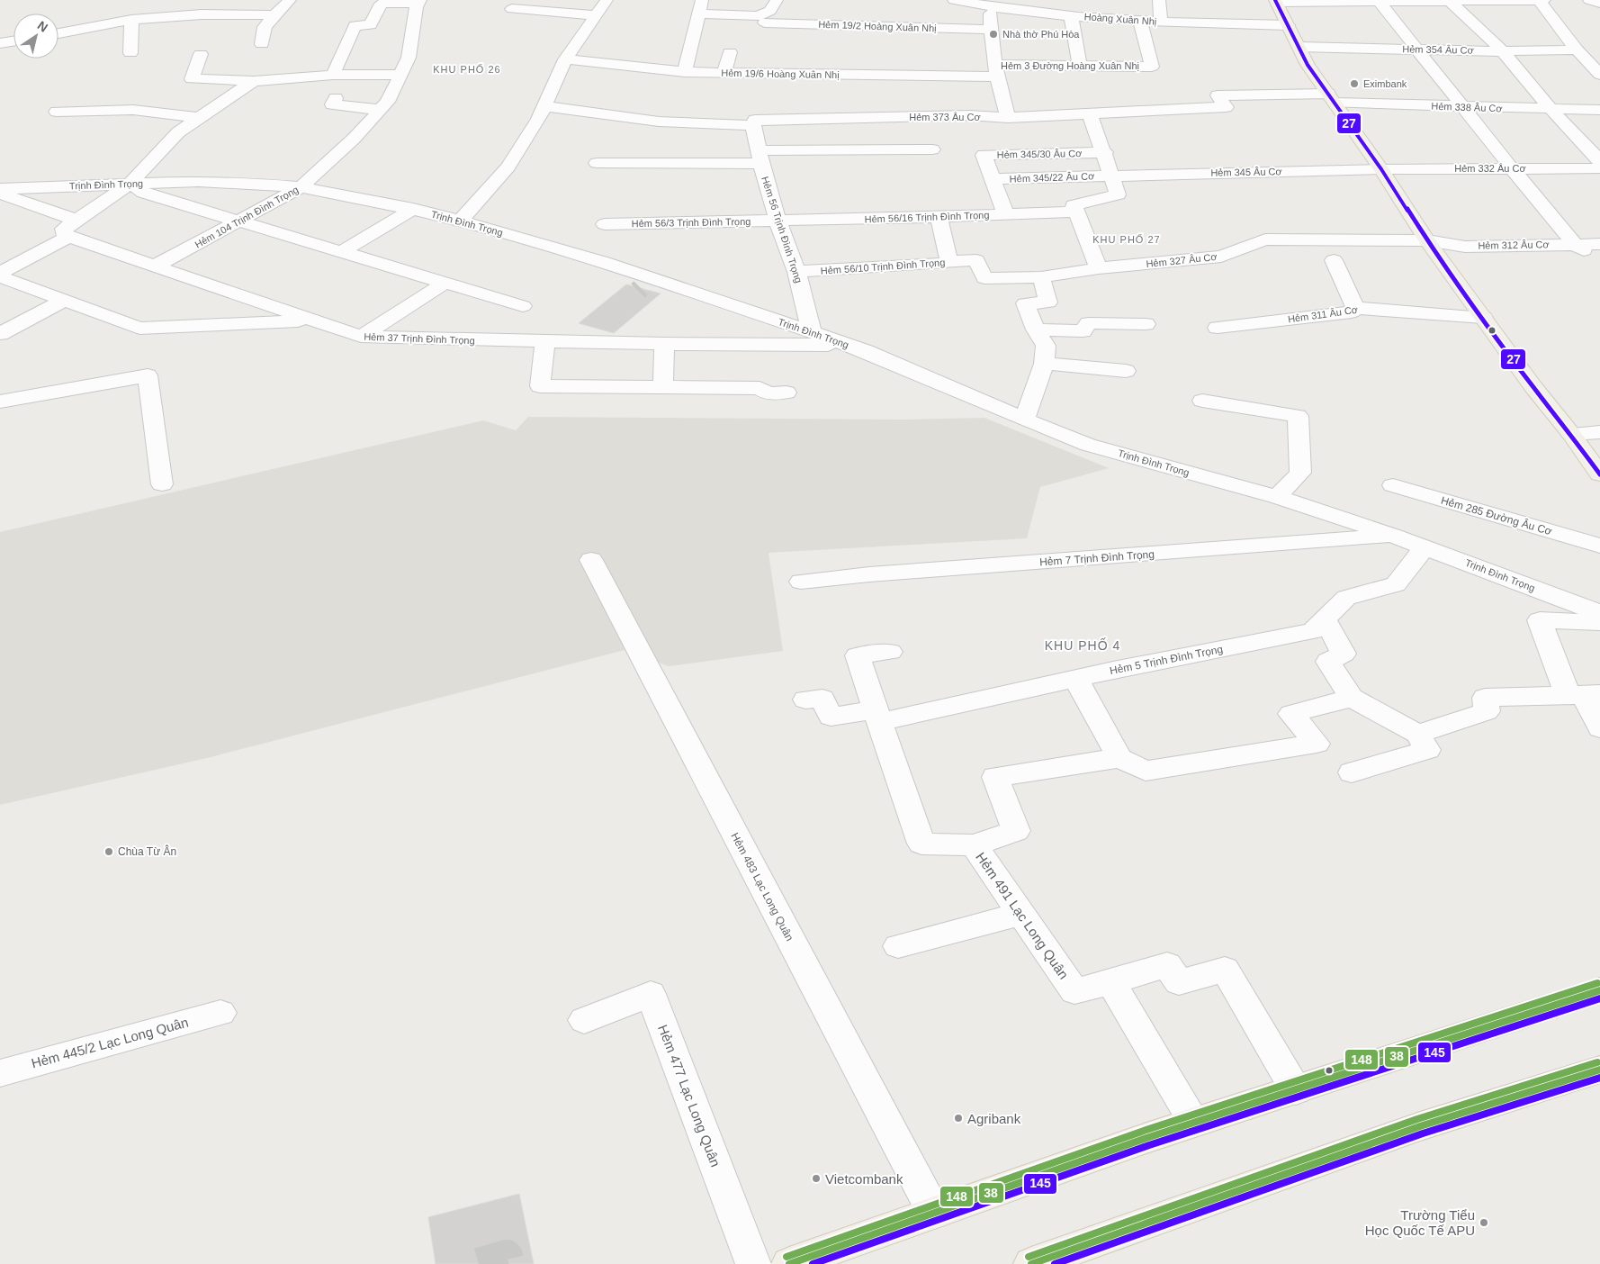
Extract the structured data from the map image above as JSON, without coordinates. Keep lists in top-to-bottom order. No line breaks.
{"streets":{"street":["Hoàng Xuân Nhị","Hẻm 19/2 Hoàng Xuân Nhị","Hẻm 354 Âu Cơ","Hẻm 3 Đường Hoàng Xuân Nhị","Hẻm 19/6 Hoàng Xuân Nhị","Hẻm 338 Âu Cơ","Hẻm 373 Âu Cơ","Hẻm 345/30 Âu Cơ","Hẻm 332 Âu Cơ","Hẻm 345 Âu Cơ","Hẻm 345/22 Âu Cơ","Trịnh Đình Trọng","Hẻm 104 Trịnh Đình Trọng","Hẻm 56/16 Trịnh Đình Trọng","Hẻm 56/3 Trịnh Đình Trọng","Hẻm 56 Trịnh Đình Trọng","Hẻm 312 Âu Cơ","Hẻm 327 Âu Cơ","Hẻm 56/10 Trịnh Đình Trọng","Hẻm 311 Âu Cơ","Hẻm 37 Trịnh Đình Trọng","Hẻm 285 Đường Âu Cơ","Hẻm 7 Trịnh Đình Trọng","Hẻm 5 Trịnh Đình Trọng","Hẻm 483 Lạc Long Quân","Hẻm 491 Lạc Long Quân","Hẻm 445/2 Lạc Long Quân","Hẻm 477 Lạc Long Quân"]},"crossings":[["Hoàng Xuân Nhị","Hẻm 3 Đường Hoàng Xuân Nhị"],["Hẻm 3 Đường Hoàng Xuân Nhị","Hẻm 19/6 Hoàng Xuân Nhị"],["Hẻm 338 Âu Cơ","Hẻm 373 Âu Cơ"],["Hẻm 373 Âu Cơ","Hẻm 56 Trịnh Đình Trọng"],["Hẻm 345/30 Âu Cơ","Hẻm 345/22 Âu Cơ"],["Hẻm 345/30 Âu Cơ","Hẻm 56/16 Trịnh Đình Trọng"],["Hẻm 332 Âu Cơ","Hẻm 345 Âu Cơ"],["Hẻm 345 Âu Cơ","Hẻm 345/22 Âu Cơ"],["Trịnh Đình Trọng","Hẻm 104 Trịnh Đình Trọng"],["Trịnh Đình Trọng","Hẻm 56 Trịnh Đình Trọng"],["Trịnh Đình Trọng","Hẻm 37 Trịnh Đình Trọng"],["Trịnh Đình Trọng","Hẻm 7 Trịnh Đình Trọng"],["Trịnh Đình Trọng","Hẻm 5 Trịnh Đình Trọng"],["Hẻm 104 Trịnh Đình Trọng","Hẻm 37 Trịnh Đình Trọng"],["Hẻm 56/16 Trịnh Đình Trọng","Hẻm 56/3 Trịnh Đình Trọng"],["Hẻm 56/16 Trịnh Đình Trọng","Hẻm 56 Trịnh Đình Trọng"],["Hẻm 56/16 Trịnh Đình Trọng","Hẻm 56/10 Trịnh Đình Trọng"],["Hẻm 56/3 Trịnh Đình Trọng","Hẻm 56 Trịnh Đình Trọng"],["Hẻm 56 Trịnh Đình Trọng","Hẻm 56/10 Trịnh Đình Trọng"],["Hẻm 312 Âu Cơ","Hẻm 327 Âu Cơ"],["Hẻm 327 Âu Cơ","Hẻm 56/10 Trịnh Đình Trọng"],["Hẻm 5 Trịnh Đình Trọng","Hẻm 491 Lạc Long Quân"]],"districts":["KHU PHỐ 26","KHU PHỐ 27","KHU PHỐ 4"],"places":["Nhà thờ Phú Hòa","Eximbank","Chùa Từ Ân","Agribank","Vietcombank","Trường Tiểu Học Quốc Tế APU"],"lines":["transit line 27","transit line 148","transit line 38","transit line 145"],"north":"top right"}
